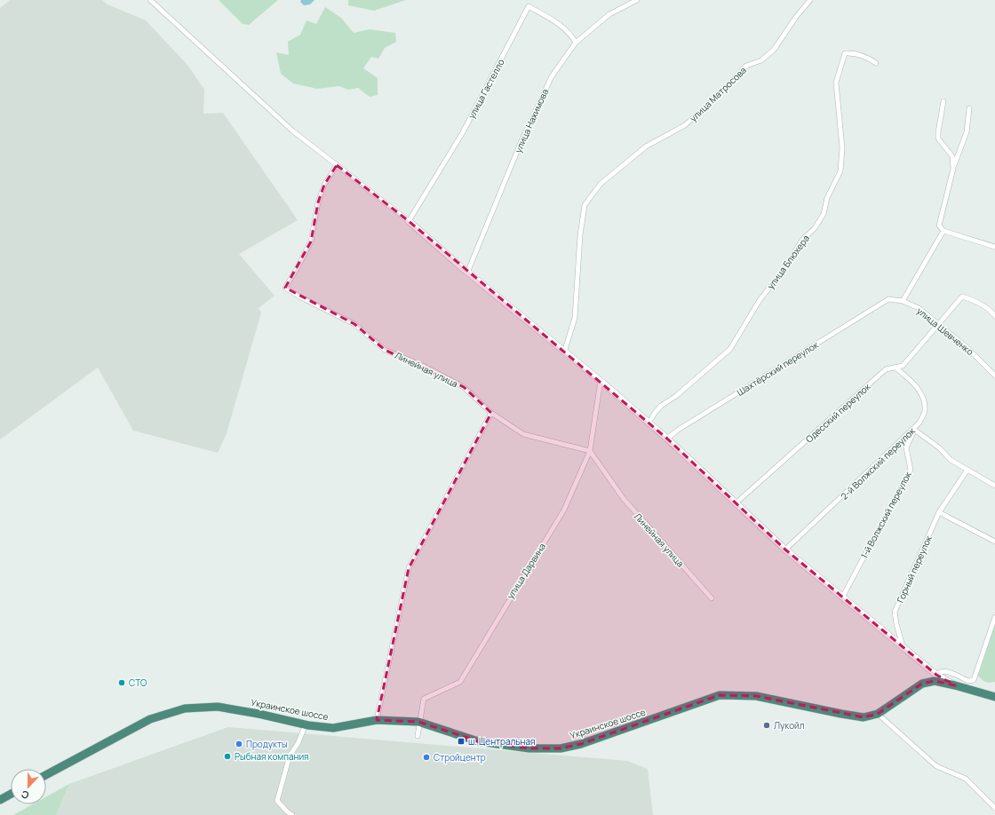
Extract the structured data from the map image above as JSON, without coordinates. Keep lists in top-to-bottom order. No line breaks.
{"streets":{"highway":["Украинское шоссе"],"street":["улица Гастелло","улица Матросова","улица Нахимова","улица Блюхера","улица Шевченко","Шахтёрский переулок","Линейная улица","Одесский переулок","2-й Волжский переулок","1-й Волжский переулок","Горный переулок","улица Дарвина"]},"crossings":[["улица Гастелло","улица Нахимова"],["улица Шевченко","Шахтёрский переулок"],["улица Шевченко","Одесский переулок"],["Линейная улица","улица Дарвина"],["Одесский переулок","2-й Волжский переулок"],["2-й Волжский переулок","1-й Волжский переулок"],["улица Дарвина","Украинское шоссе"]],"places":{"other":["СТО","Лукойл","Продукты","Рыбная компания","Стройцентр"],"transit":["ш. Центральная"]},"north":"bottom"}
